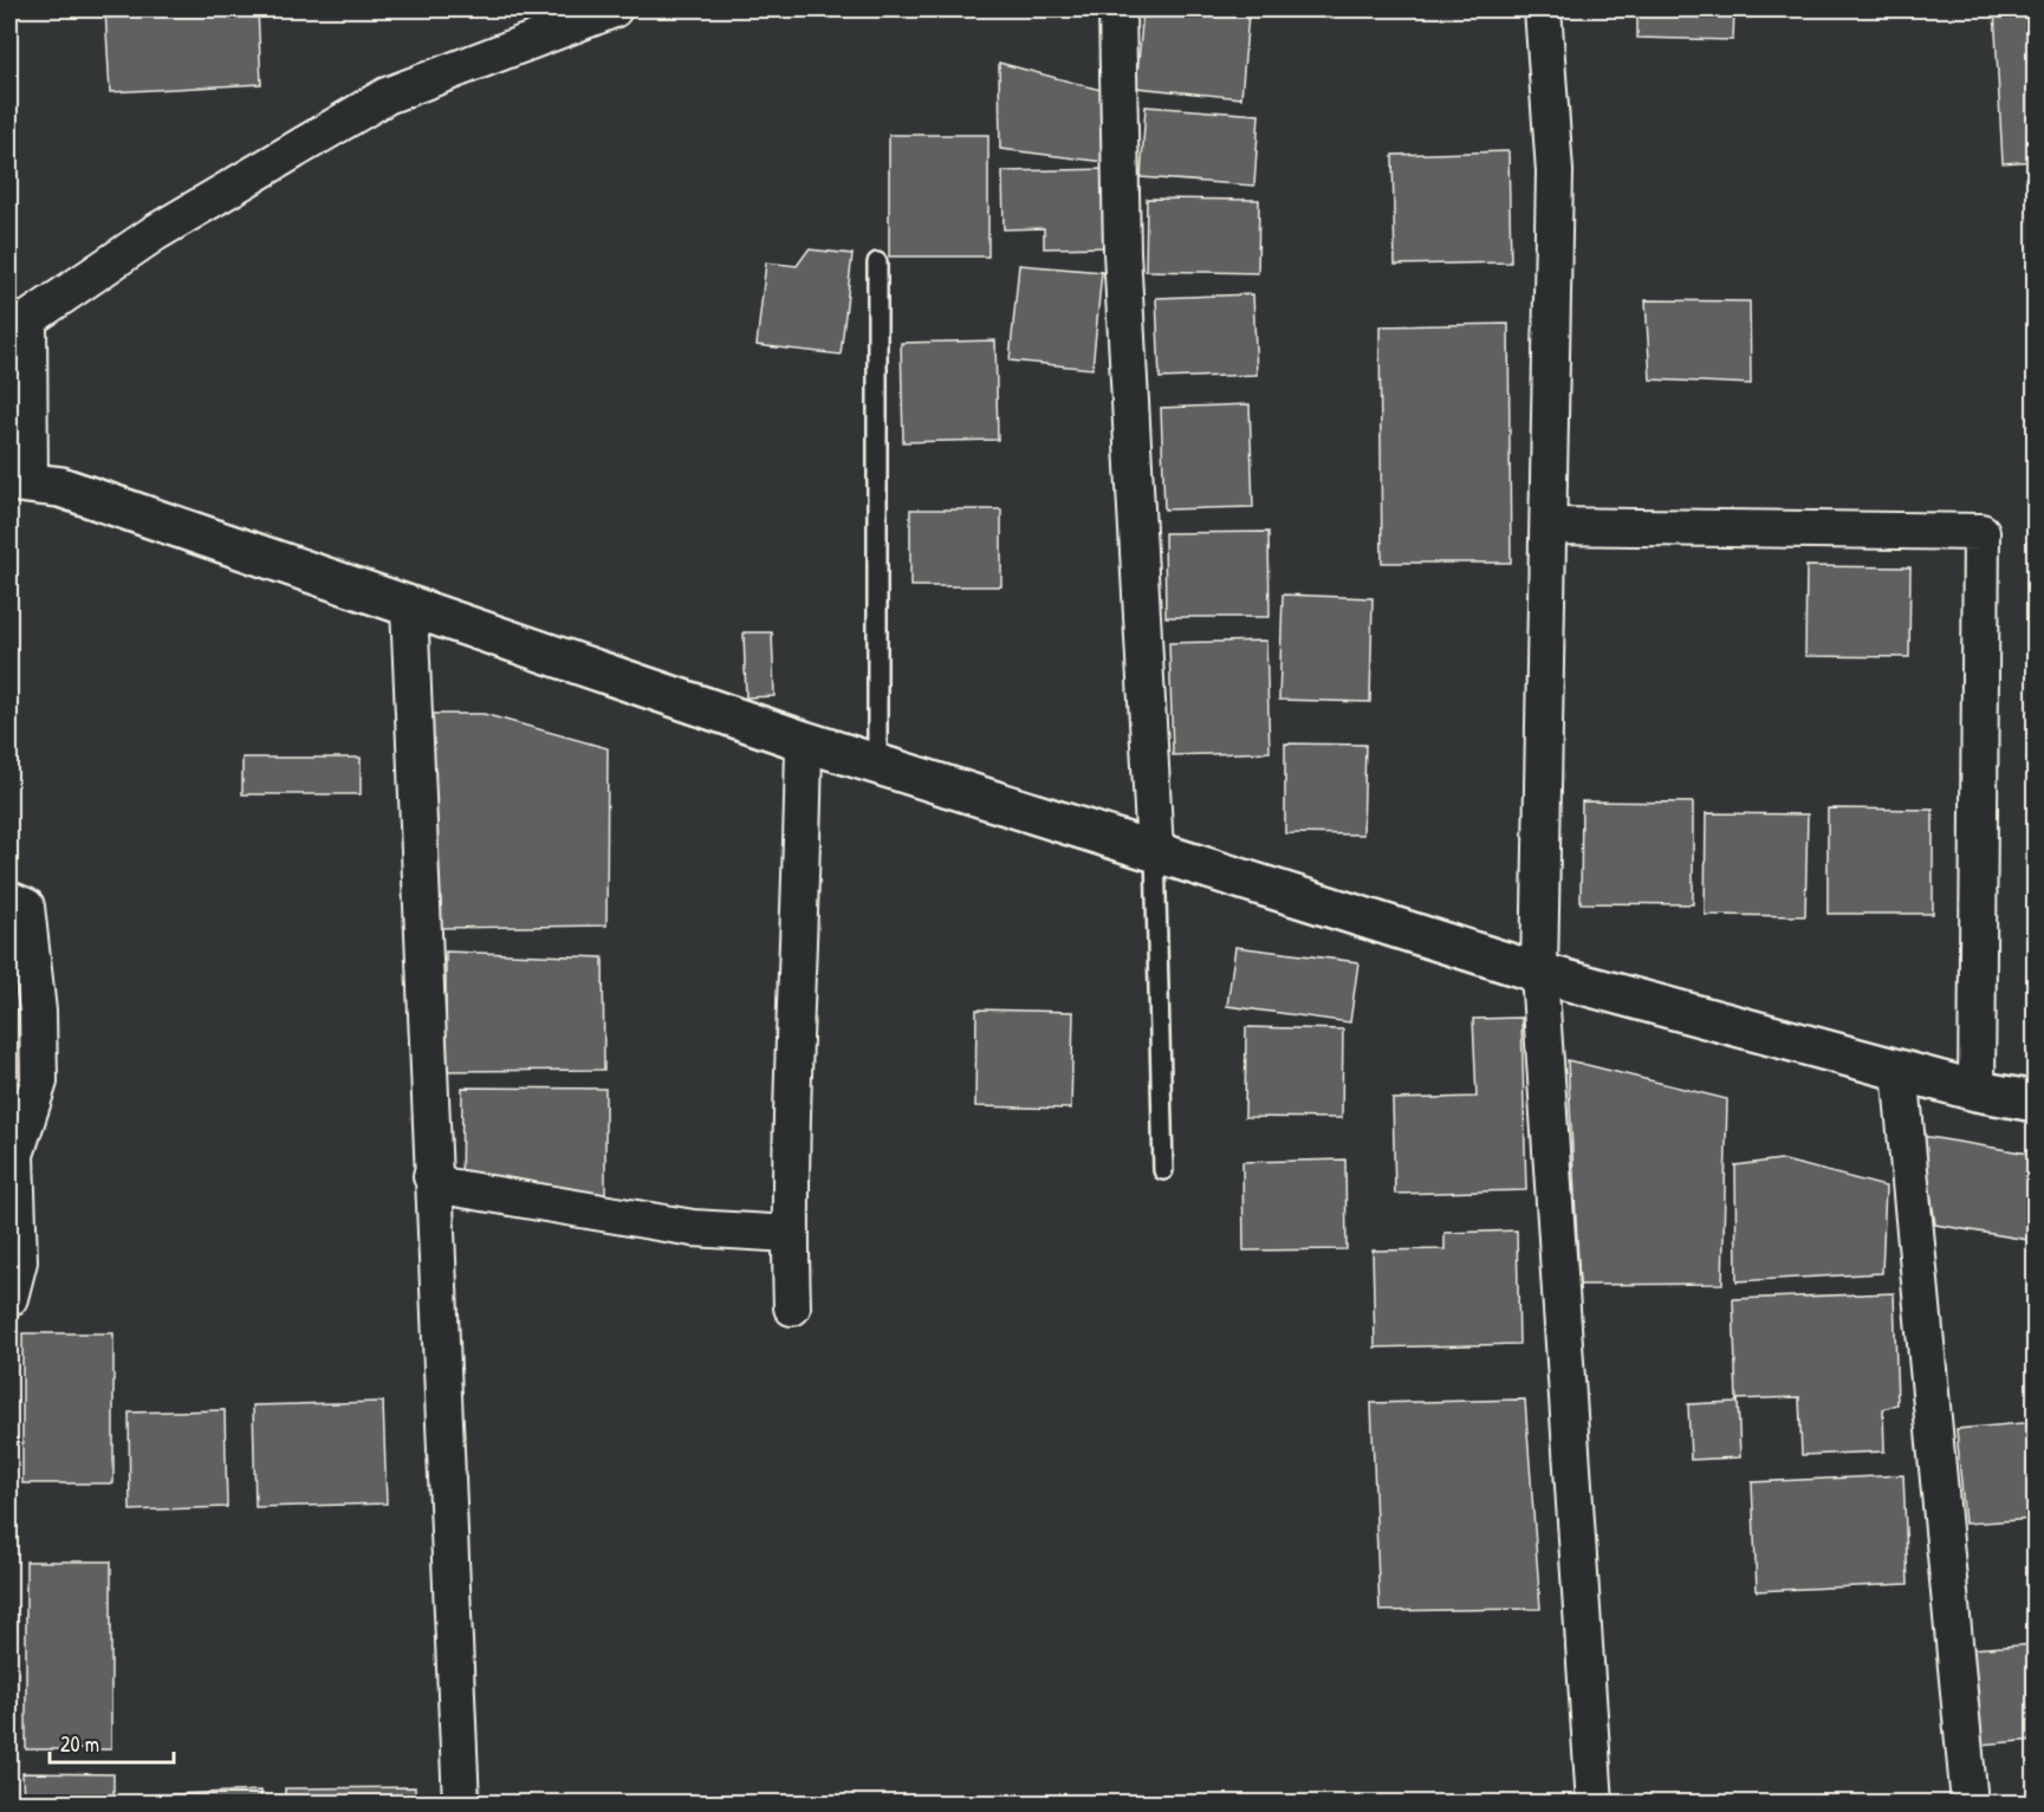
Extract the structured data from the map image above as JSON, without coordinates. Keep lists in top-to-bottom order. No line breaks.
{"scale_bar":"20 m"}
